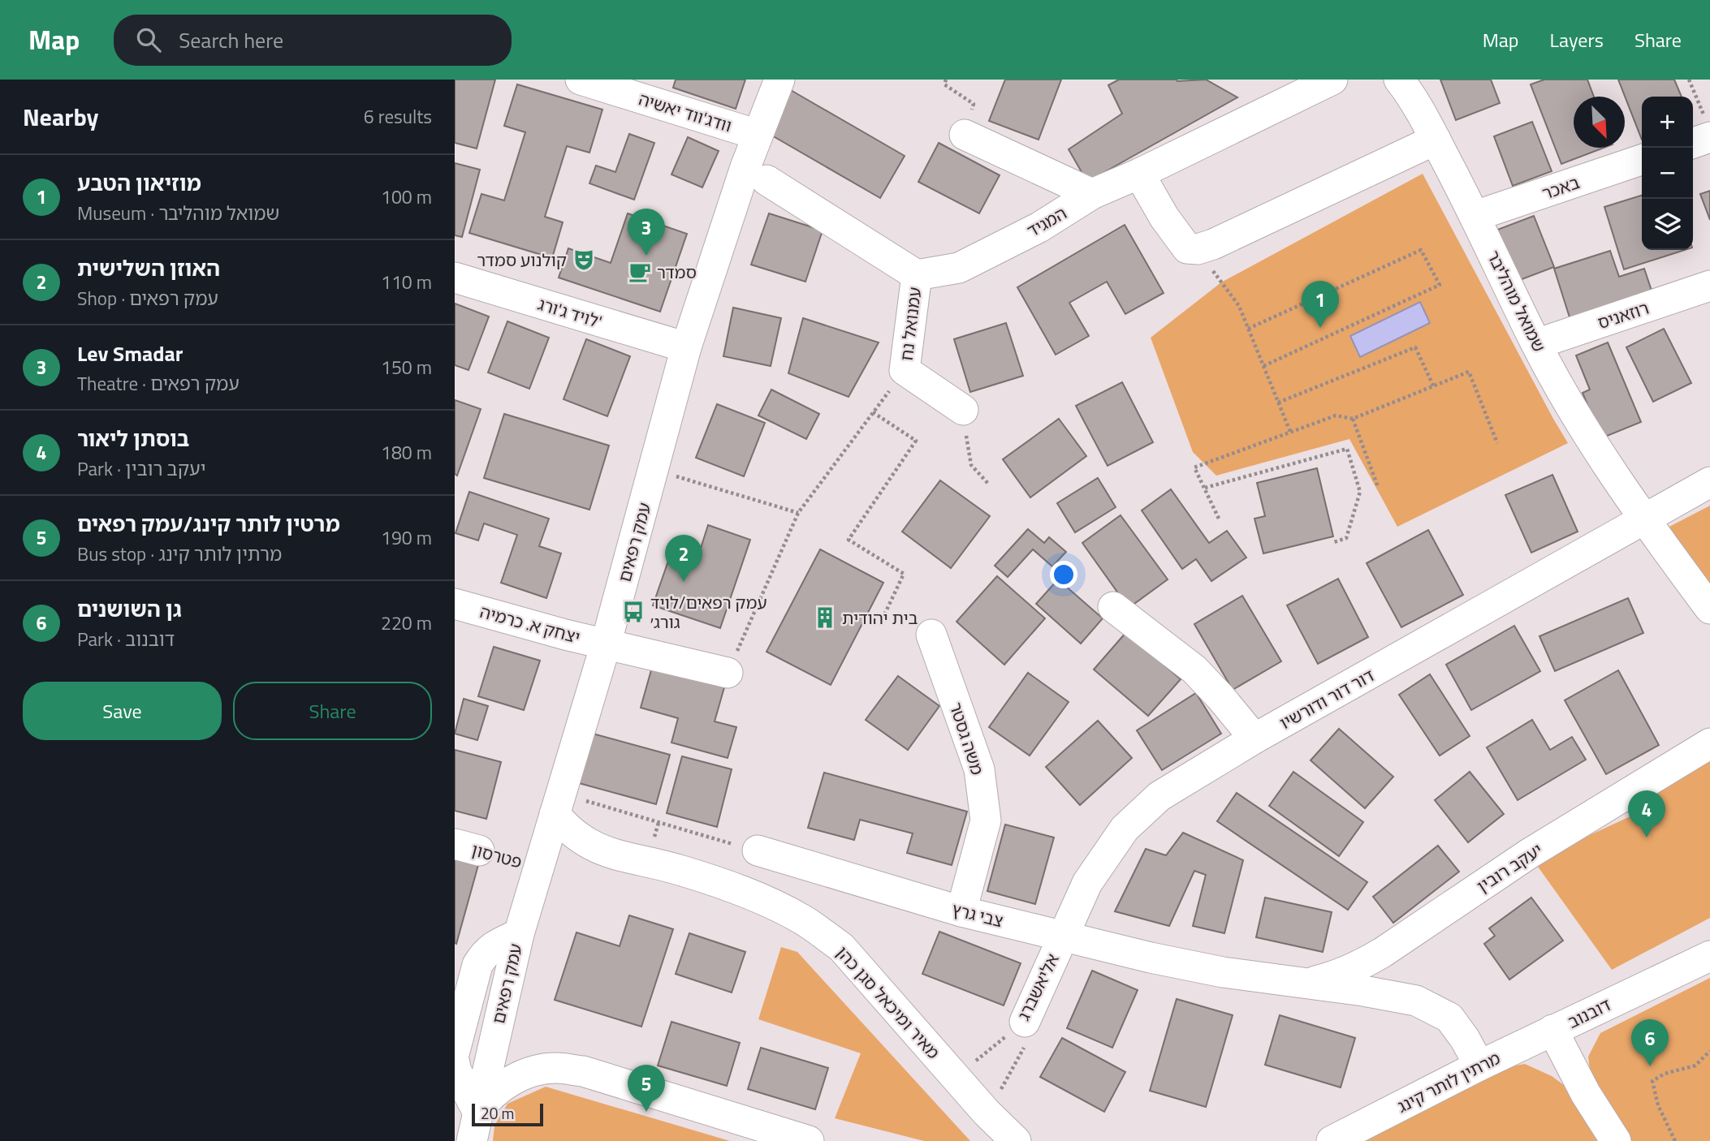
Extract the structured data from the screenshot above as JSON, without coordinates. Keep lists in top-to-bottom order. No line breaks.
{"streets":{"street":["וודג'ווד יאשיה","באכר","המגיד","שמואל מוהליבר","לויד ג'ורג'","רוזאניס","עמנואל נח","עמק רפאים","יצחק א. כרמיה","דור דור ודורשיו","משה גסטר","יעקב רובין","צבי גרץ","אליאשברג","מאיר ומיכאל סגן כהן","דובנוב","מרתין לותר קינג"]},"crossings":[["וודג'ווד יאשיה","עמק רפאים"],["באכר","שמואל מוהליבר"],["המגיד","עמנואל נח"],["שמואל מוהליבר","רוזאניס"],["שמואל מוהליבר","דור דור ודורשיו"],["לויד ג'ורג'","עמק רפאים"],["עמק רפאים","יצחק א. כרמיה"],["עמק רפאים","מאיר ומיכאל סגן כהן"],["דור דור ודורשיו","צבי גרץ"],["דור דור ודורשיו","אליאשברג"],["משה גסטר","צבי גרץ"],["יעקב רובין","צבי גרץ"],["צבי גרץ","אליאשברג"],["צבי גרץ","מרתין לותר קינג"],["אליאשברג","מאיר ומיכאל סגן כהן"],["דובנוב","מרתין לותר קינג"]],"places":{"theatre":["קולנוע סמדר"],"cafe":["סמדר"],"bus stop":["עמק רפאים/לויד גורג׳"],"building":["בית יהודית"]},"scale_bar":"20 m","north":"bottom right","page":{"header":"Map","search":"Search here","nav":["Map","Layers","Share"],"heading":["Nearby","6 results"],"map_buttons":["+","−"],"list":[{"mark":"1","name":"מוזיאון הטבע","note":"Museum · שמואל מוהליבר","value":"100 m"},{"mark":"2","name":"האוזן השלישית","note":"Shop · עמק רפאים","value":"110 m"},{"mark":"3","name":"Lev Smadar","note":"Theatre · עמק רפאים","value":"150 m"},{"mark":"4","name":"בוסתן ליאור","note":"Park · יעקב רובין","value":"180 m"},{"mark":"5","name":"מרטין לותר קינג/עמק רפאים","note":"Bus stop · מרתין לותר קינג","value":"190 m"},{"mark":"6","name":"גן השושנים","note":"Park · דובנוב","value":"220 m"}],"pins":["3","1","2","4","6","5"],"buttons":["Save","Share"],"scale":"20 m"}}
